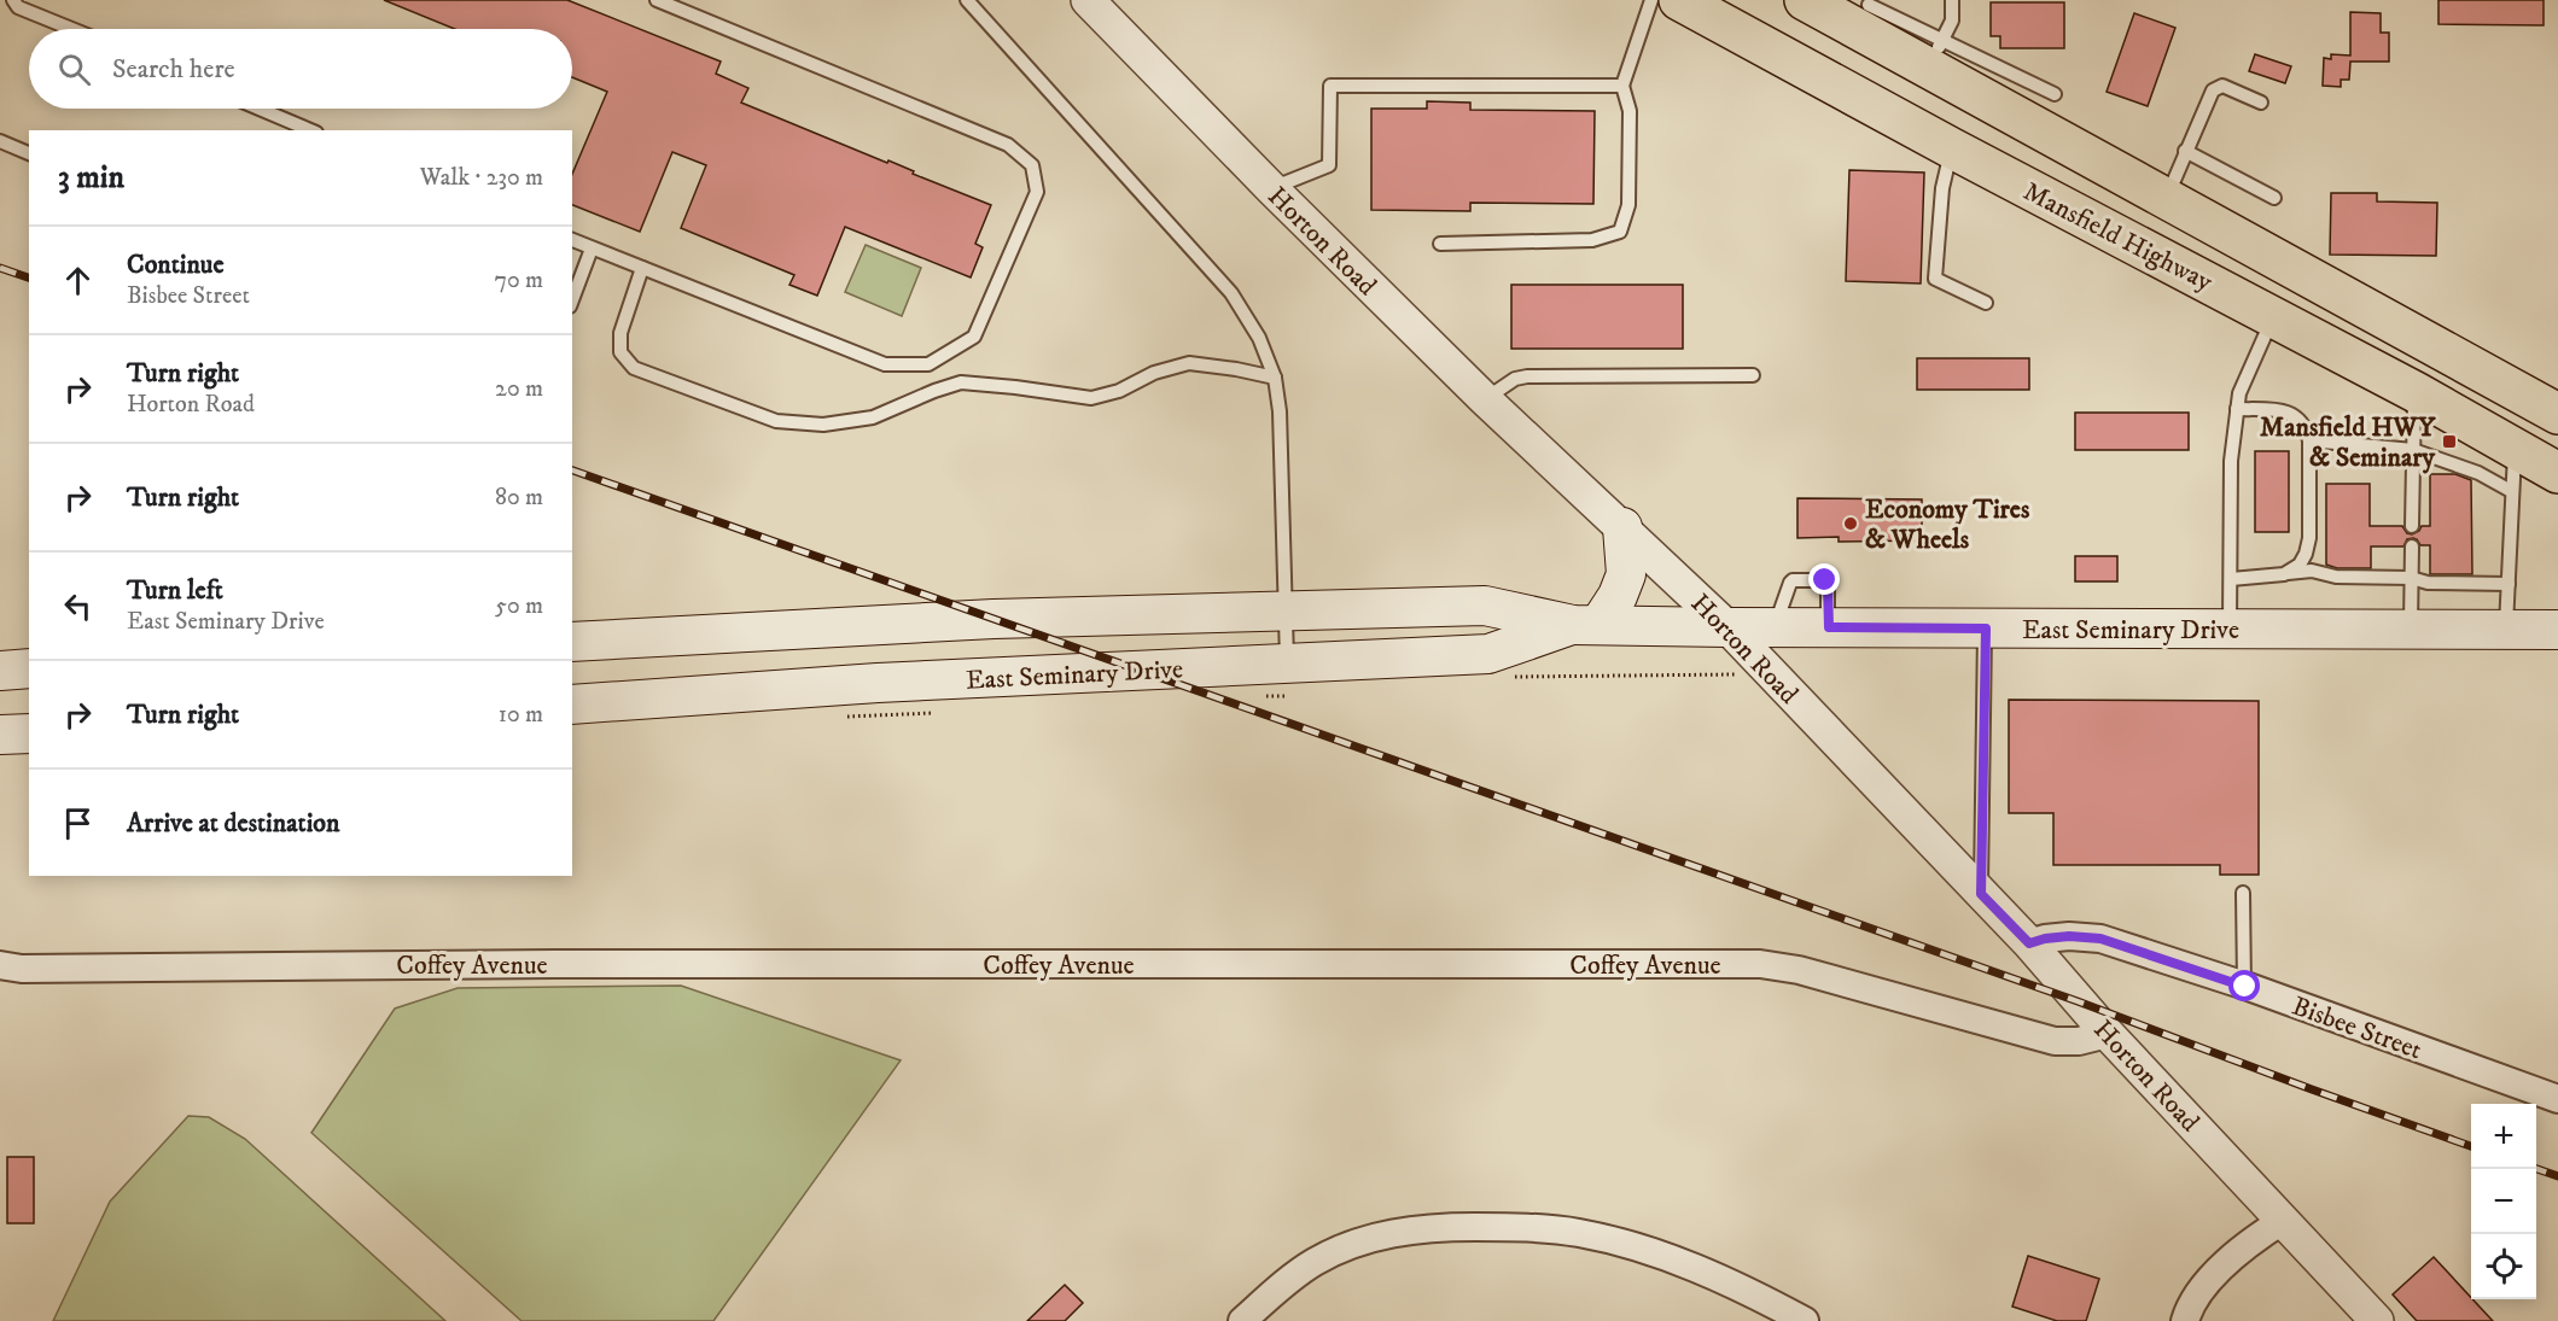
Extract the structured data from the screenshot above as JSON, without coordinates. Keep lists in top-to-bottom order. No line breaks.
{"streets":{"main road":["Mansfield Highway","East Seminary Drive"],"street":["Horton Road","Coffey Avenue","Bisbee Street"]},"crossings":[["Horton Road","East Seminary Drive"],["Horton Road","Coffey Avenue"],["Horton Road","Bisbee Street"]],"places":{"transit":["Mansfield HWY & Seminary"],"other":["Economy Tires & Wheels"]},"page":{"search":"Search here","heading":["3 min","Walk · 230 m"],"list":[["Continue","Bisbee Street","70 m"],["Turn right","Horton Road","20 m"],["Turn right","80 m"],["Turn left","East Seminary Drive","50 m"],["Turn right","10 m"],"Arrive at destination"],"map_buttons":["+","−"]}}
